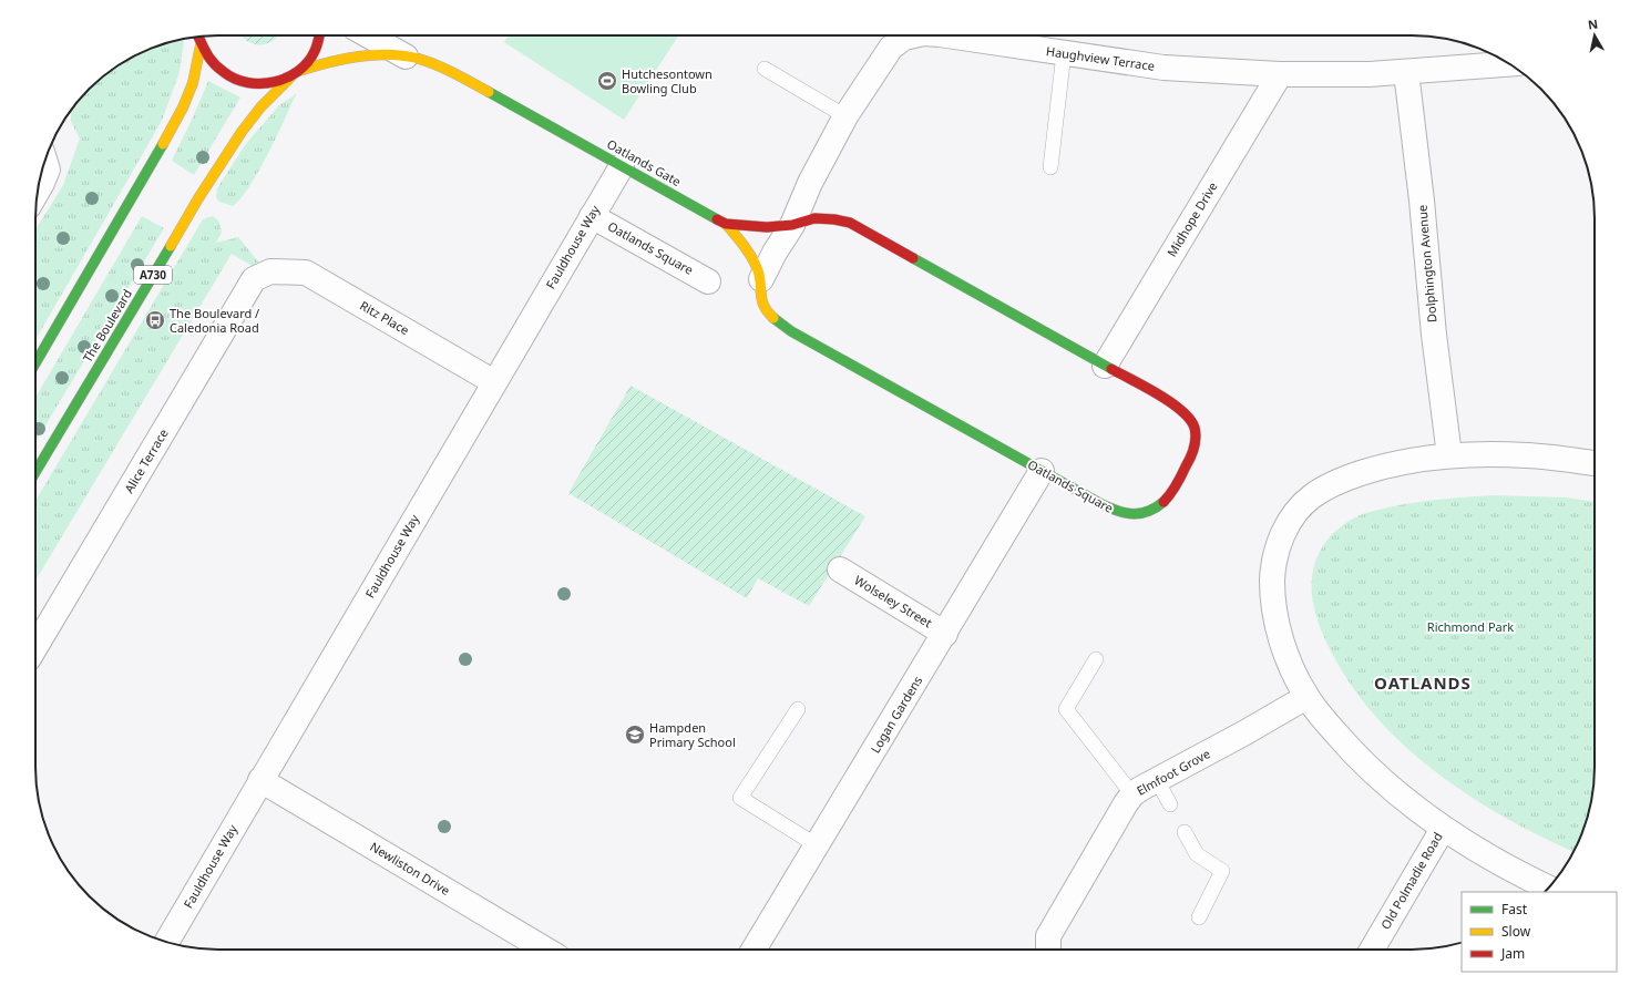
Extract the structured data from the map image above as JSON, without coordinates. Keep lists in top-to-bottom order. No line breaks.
{"streets":{"street":["Haughview Terrace","Oatlands Gate","Midhope Drive","Fauldhouse Way","Oatlands Square","Dolphington Avenue","A730","Ritz Place","The Boulevard","Alice Terrace","Wolseley Street","Logan Gardens","Elmfoot Grove","Newliston Drive","Old Polmadie Road"]},"crossings":[["Haughview Terrace","Midhope Drive"],["Haughview Terrace","Oatlands Square"],["Haughview Terrace","Dolphington Avenue"],["Oatlands Gate","Fauldhouse Way"],["Oatlands Gate","Oatlands Square"],["Oatlands Gate","The Boulevard"],["Midhope Drive","Oatlands Square"],["Fauldhouse Way","Oatlands Square"],["Fauldhouse Way","Ritz Place"],["Fauldhouse Way","Newliston Drive"],["Oatlands Square","Logan Gardens"],["Ritz Place","Alice Terrace"],["Wolseley Street","Logan Gardens"]],"districts":["OATLANDS"],"parks":["Richmond Park"],"places":{"sports":["Hutchesontown Bowling Club"],"bus stop":["The Boulevard / Caledonia Road"],"school or university":["Hampden Primary School"]},"legend":["Fast","Slow","Jam"],"north":"top"}
